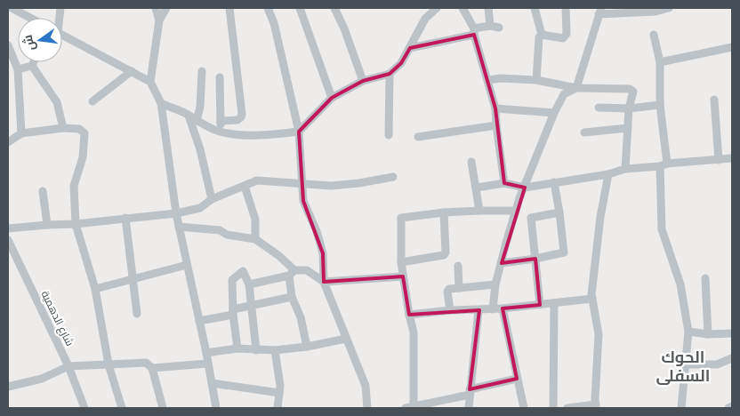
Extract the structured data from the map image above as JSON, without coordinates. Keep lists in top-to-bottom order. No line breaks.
{"streets":{"street":["شارع الدهمية"]},"districts":["الحوك السفلى"],"north":"left"}
